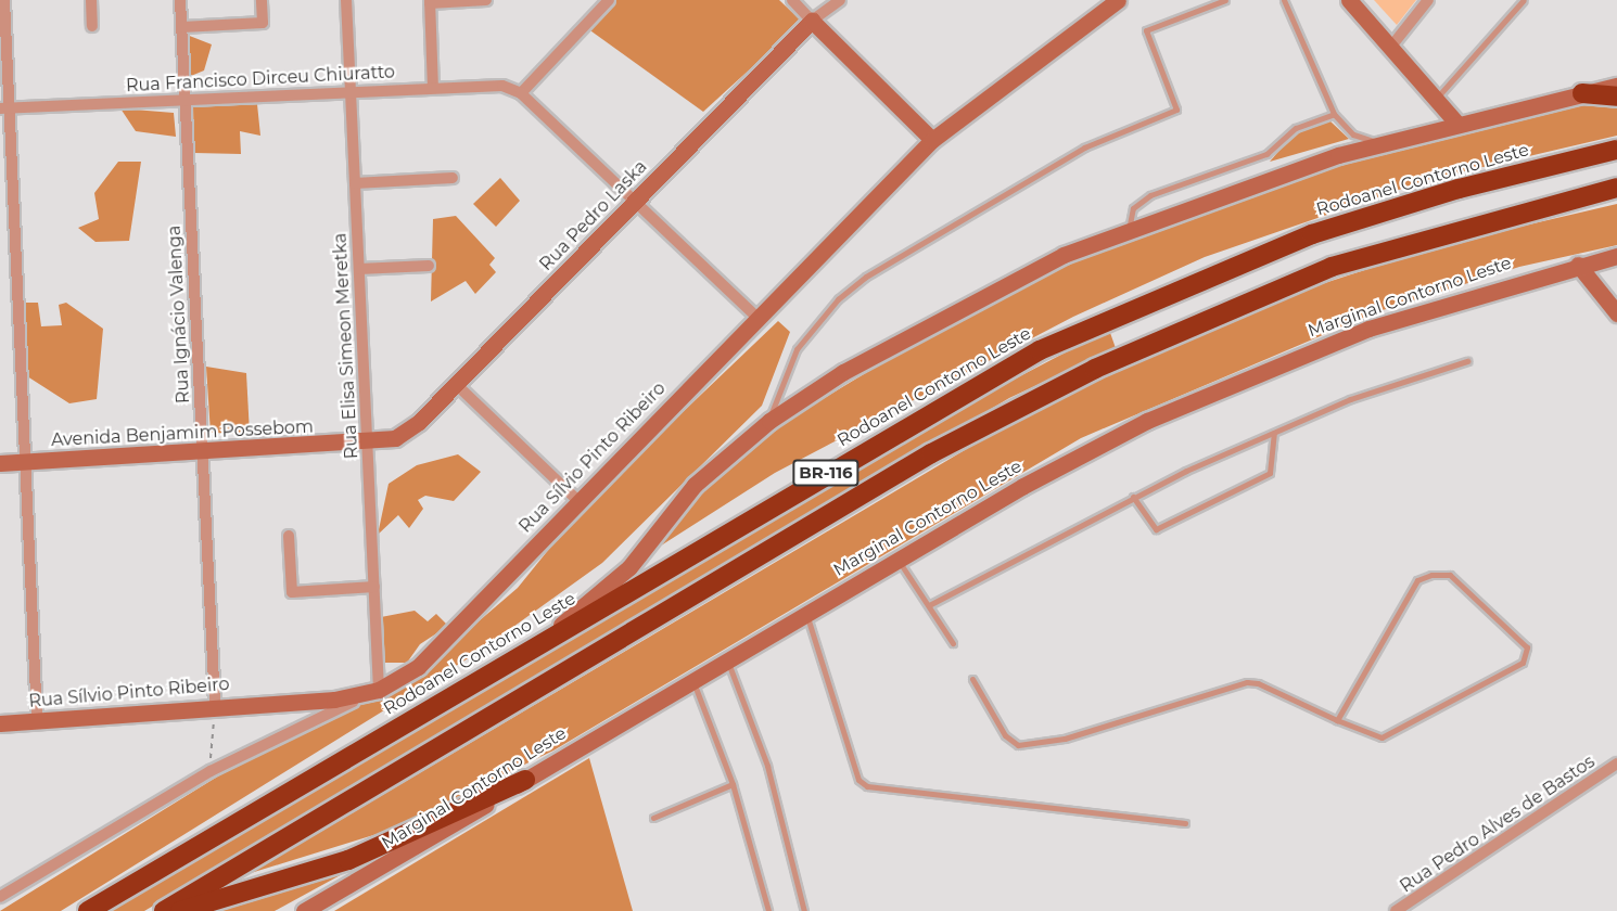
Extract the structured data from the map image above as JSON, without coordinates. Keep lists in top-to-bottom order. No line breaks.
{"streets":{"highway":["Rodoanel Contorno Leste","BR-116"],"main road":["Rua Pedro Laska","Marginal Contorno Leste","Avenida Benjamim Possebom","Rua Sílvio Pinto Ribeiro"],"street":["Rua Francisco Dirceu Chiuratto","Rua Ignácio Valenga","Rua Elisa Simeon Meretka","Rua Pedro Alves de Bastos"]},"crossings":[["Rua Francisco Dirceu Chiuratto","Rua Ignácio Valenga"],["Rua Francisco Dirceu Chiuratto","Rua Elisa Simeon Meretka"],["Rua Pedro Laska","Rua Elisa Simeon Meretka"],["Rua Pedro Laska","Avenida Benjamim Possebom"],["Rua Ignácio Valenga","Avenida Benjamim Possebom"],["Rua Ignácio Valenga","Rua Sílvio Pinto Ribeiro"],["Rua Elisa Simeon Meretka","Avenida Benjamim Possebom"],["Rua Elisa Simeon Meretka","Rua Sílvio Pinto Ribeiro"]]}
